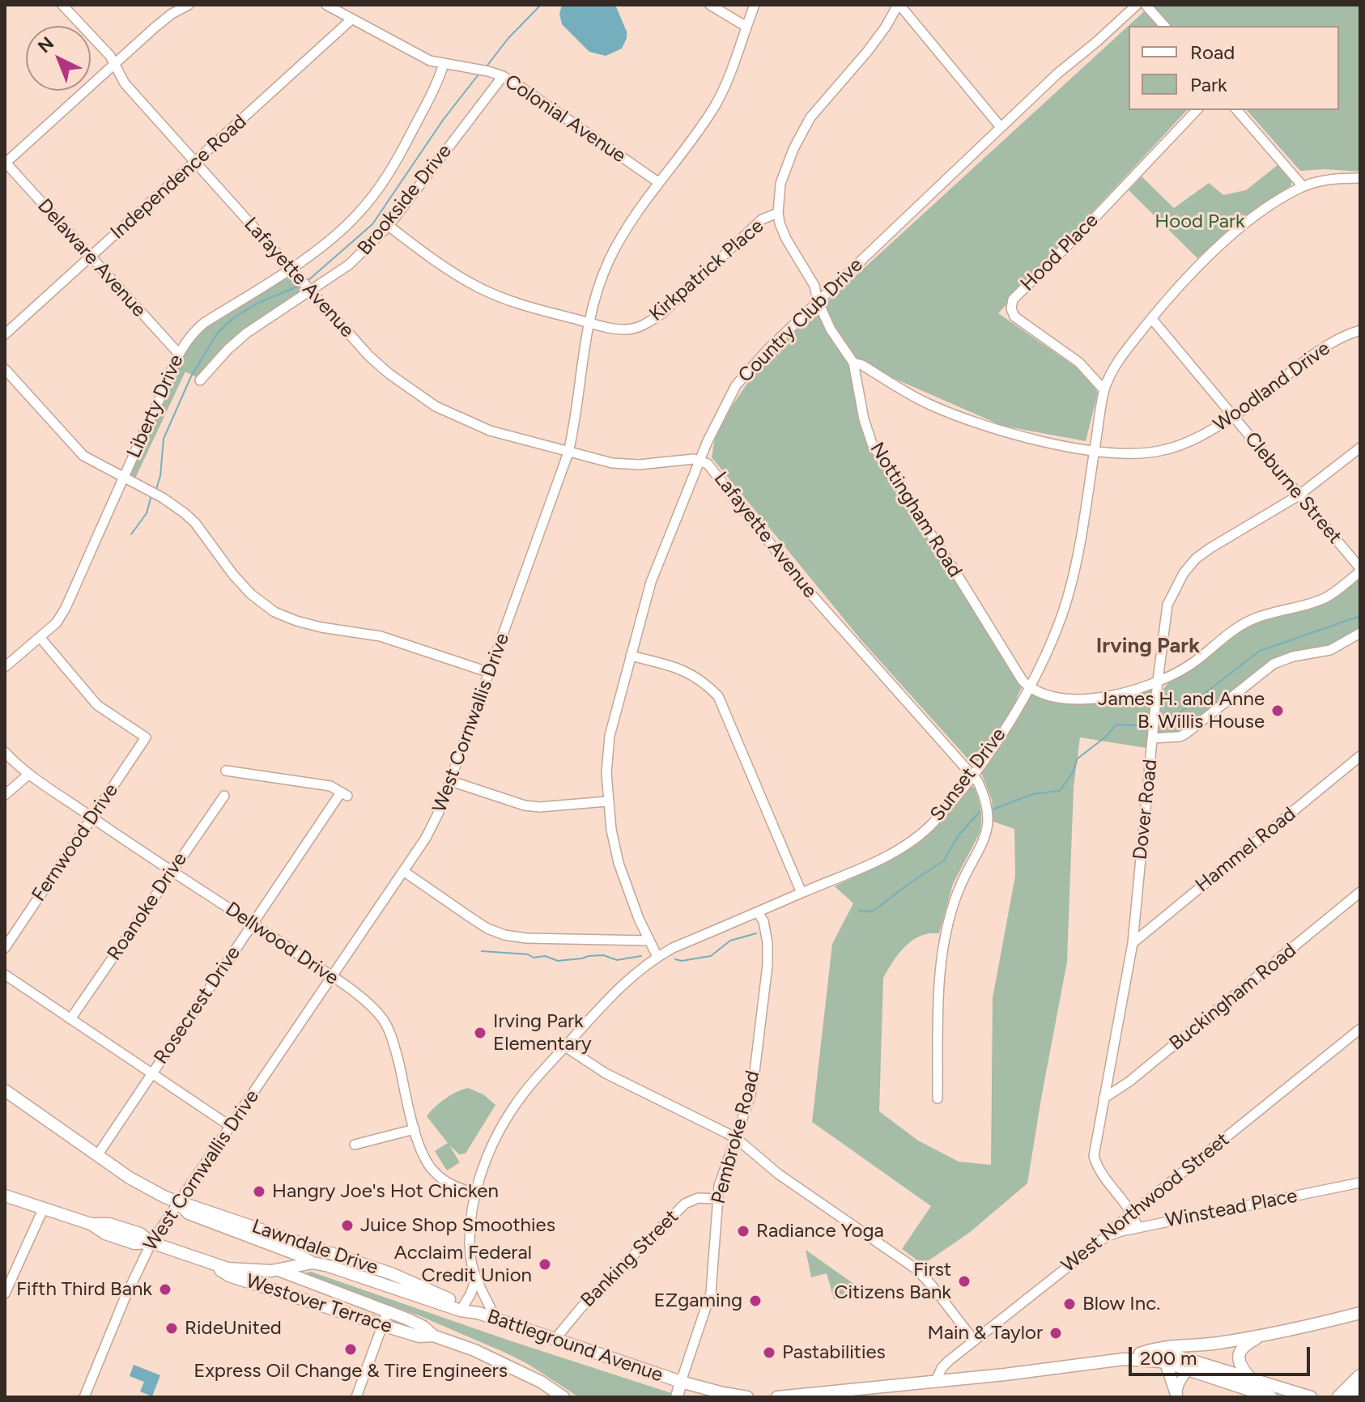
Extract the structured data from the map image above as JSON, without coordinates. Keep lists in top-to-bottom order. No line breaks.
{"streets":{"main road":["Pembroke Road","Lawndale Drive","Westover Terrace","Battleground Avenue"],"street":["Colonial Avenue","Independence Road","Brookside Drive","Hood Place","Delaware Avenue","Kirkpatrick Place","Lafayette Avenue","Country Club Drive","Woodland Drive","Liberty Drive","Cleburne Street","Nottingham Road","West Cornwallis Drive","Sunset Drive","Dover Road","Fernwood Drive","Hammel Road","Roanoke Drive","Dellwood Drive","Buckingham Road","Rosecrest Drive","West Northwood Street","Winstead Place","Banking Street"]},"crossings":[["Colonial Avenue","Independence Road"],["Colonial Avenue","Brookside Drive"],["Colonial Avenue","Liberty Drive"],["Colonial Avenue","West Cornwallis Drive"],["Independence Road","Delaware Avenue"],["Independence Road","Lafayette Avenue"],["Brookside Drive","Kirkpatrick Place"],["Brookside Drive","Lafayette Avenue"],["Hood Place","Sunset Drive"],["Delaware Avenue","Liberty Drive"],["Kirkpatrick Place","Nottingham Road"],["Kirkpatrick Place","West Cornwallis Drive"],["Lafayette Avenue","Country Club Drive"],["Lafayette Avenue","Liberty Drive"],["Lafayette Avenue","West Cornwallis Drive"],["Lafayette Avenue","Sunset Drive"],["Country Club Drive","Nottingham Road"],["Country Club Drive","Sunset Drive"],["Woodland Drive","Cleburne Street"],["Woodland Drive","Nottingham Road"],["Woodland Drive","Sunset Drive"],["Liberty Drive","Fernwood Drive"],["Cleburne Street","Sunset Drive"],["Cleburne Street","Dover Road"],["Nottingham Road","Sunset Drive"],["West Cornwallis Drive","Dellwood Drive"],["West Cornwallis Drive","Lawndale Drive"],["West Cornwallis Drive","Battleground Avenue"],["Sunset Drive","Dellwood Drive"],["Sunset Drive","Pembroke Road"],["Sunset Drive","Battleground Avenue"],["Dover Road","Hammel Road"],["Dover Road","Buckingham Road"],["Dover Road","West Northwood Street"],["Dover Road","Winstead Place"],["Fernwood Drive","Dellwood Drive"],["Roanoke Drive","Dellwood Drive"],["Dellwood Drive","Rosecrest Drive"],["Rosecrest Drive","Lawndale Drive"],["Pembroke Road","Banking Street"],["Pembroke Road","Battleground Avenue"],["West Northwood Street","Winstead Place"],["Lawndale Drive","Battleground Avenue"],["Banking Street","Battleground Avenue"],["Westover Terrace","Battleground Avenue"]],"districts":["Irving Park"],"parks":["Hood Park"],"places":["James H. and Anne B. Willis House","Irving Park Elementary","Hangry Joe's Hot Chicken","Juice Shop Smoothies","Radiance Yoga","Acclaim Federal Credit Union","First Citizens Bank","Fifth Third Bank","EZgaming","Blow Inc.","RideUnited","Main & Taylor","Express Oil Change & Tire Engineers","Pastabilities"],"legend":["Road","Park"],"scale_bar":"200 m","north":"top left"}
